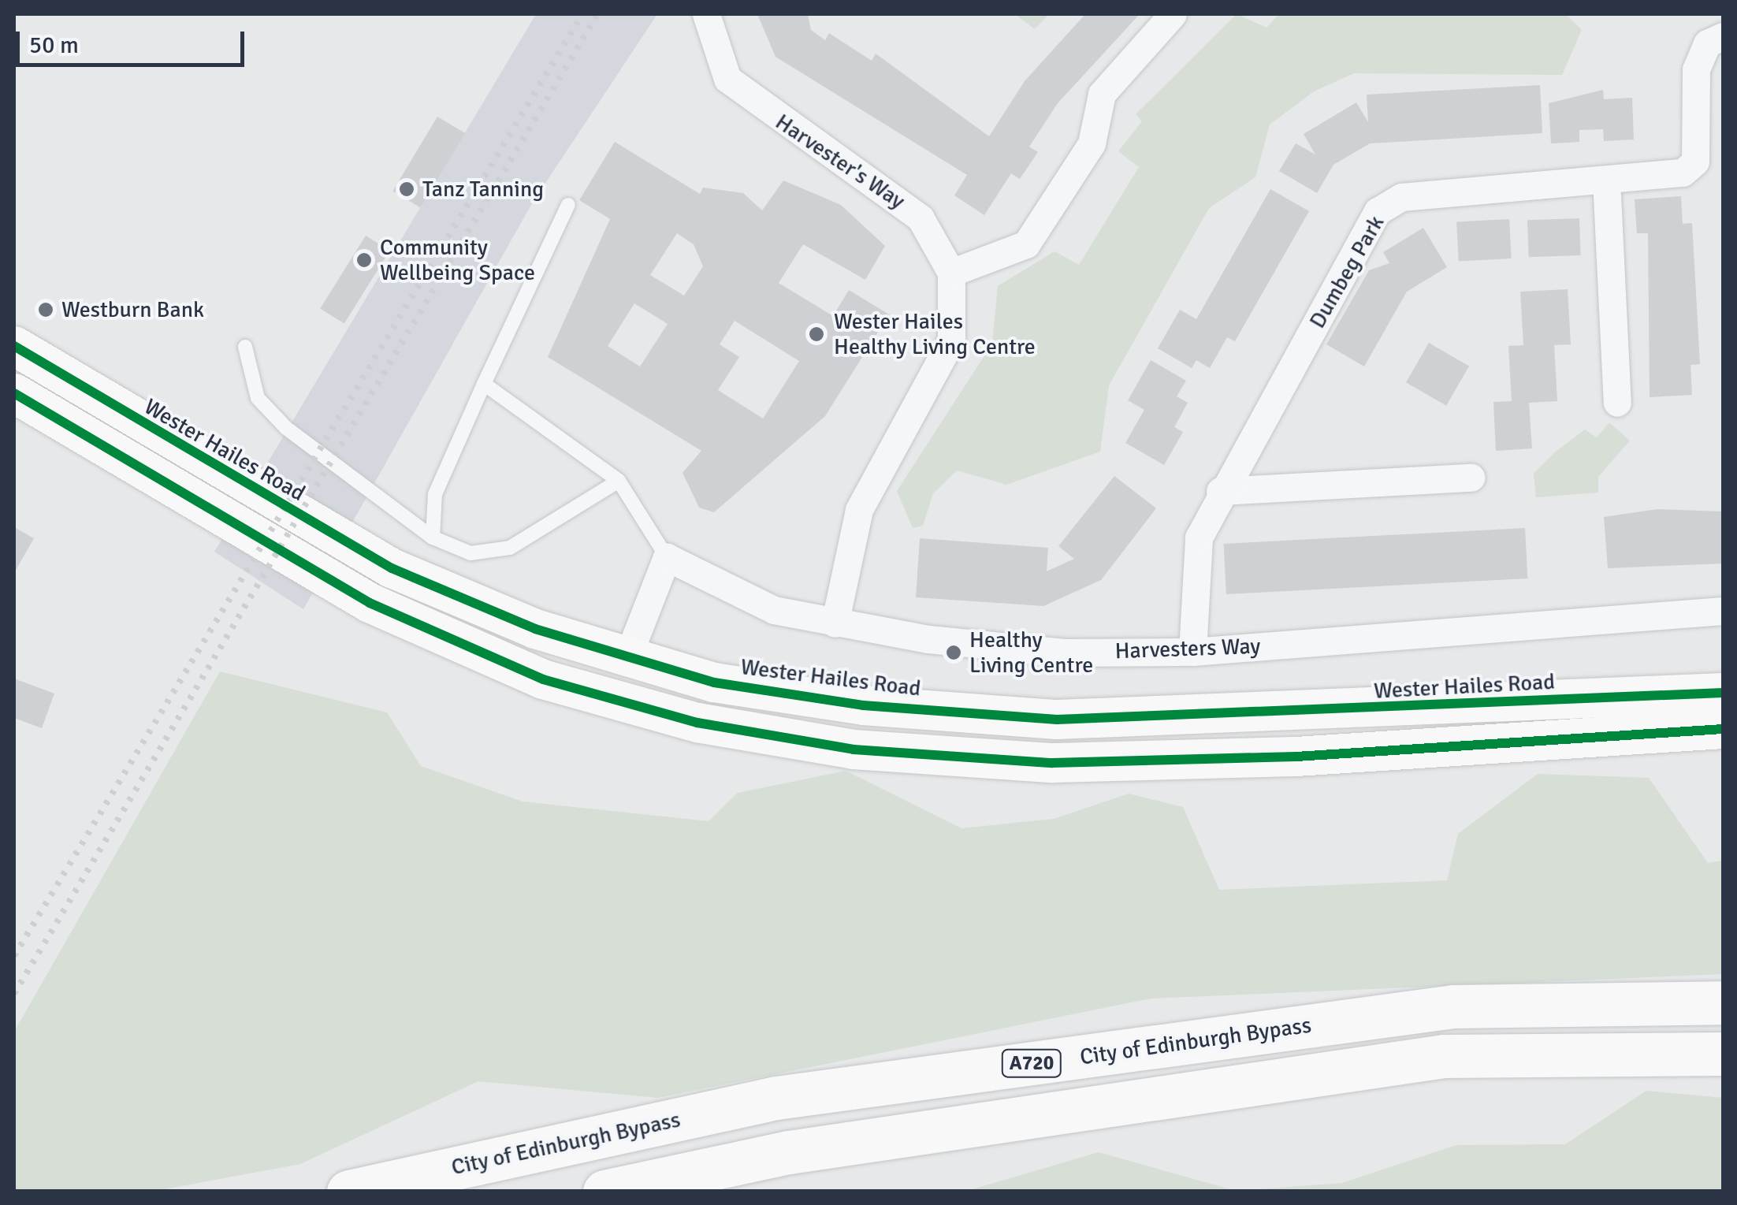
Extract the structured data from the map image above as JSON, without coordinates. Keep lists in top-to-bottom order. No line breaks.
{"streets":{"highway":["City of Edinburgh Bypass","A720"],"main road":["Wester Hailes Road"],"street":["Harvester's Way","Dumbeg Park","Harvesters Way"]},"crossings":[["Harvester's Way","Harvesters Way"],["Dumbeg Park","Harvesters Way"]],"places":["Tanz Tanning","Community Wellbeing Space","Westburn Bank","Wester Hailes Healthy Living Centre","Healthy Living Centre"],"scale_bar":"50 m"}
